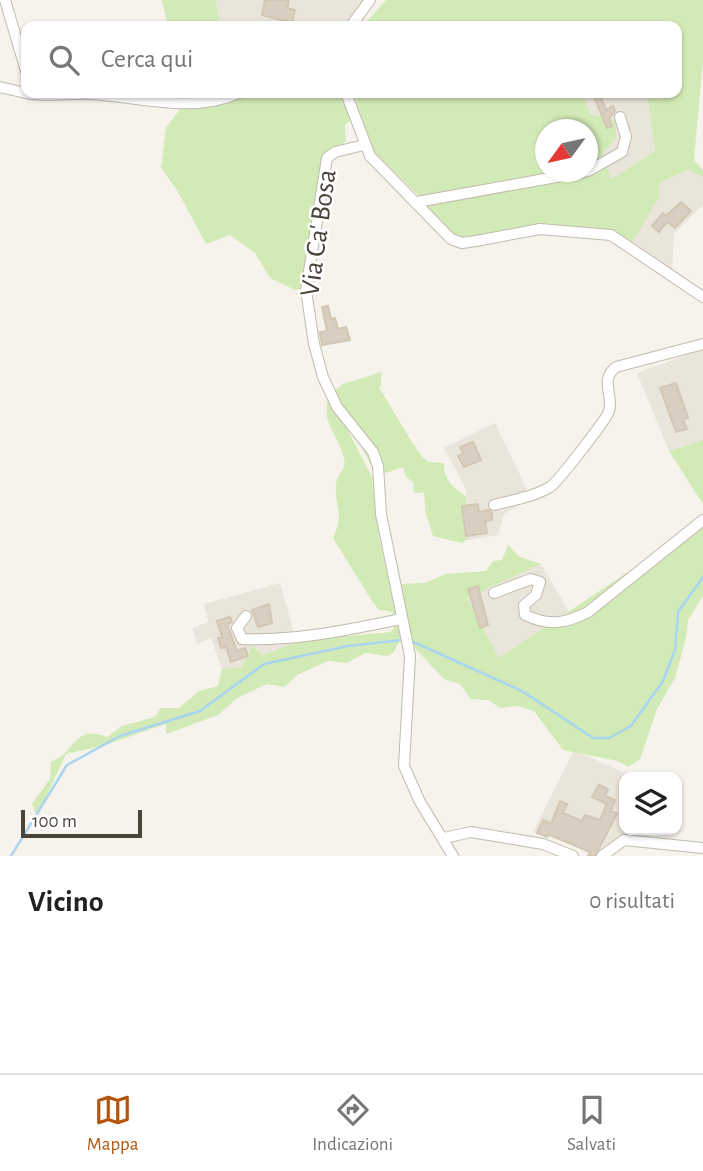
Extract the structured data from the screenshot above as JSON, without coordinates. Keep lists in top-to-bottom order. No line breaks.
{"streets":{"street":["Via Ca' Bosa"]},"scale_bar":"100 m","north":"bottom left","page":{"search":"Cerca qui","scale":"100 m","heading":["Vicino","0 risultati"],"nav":["Mappa","Indicazioni","Salvati"]}}
